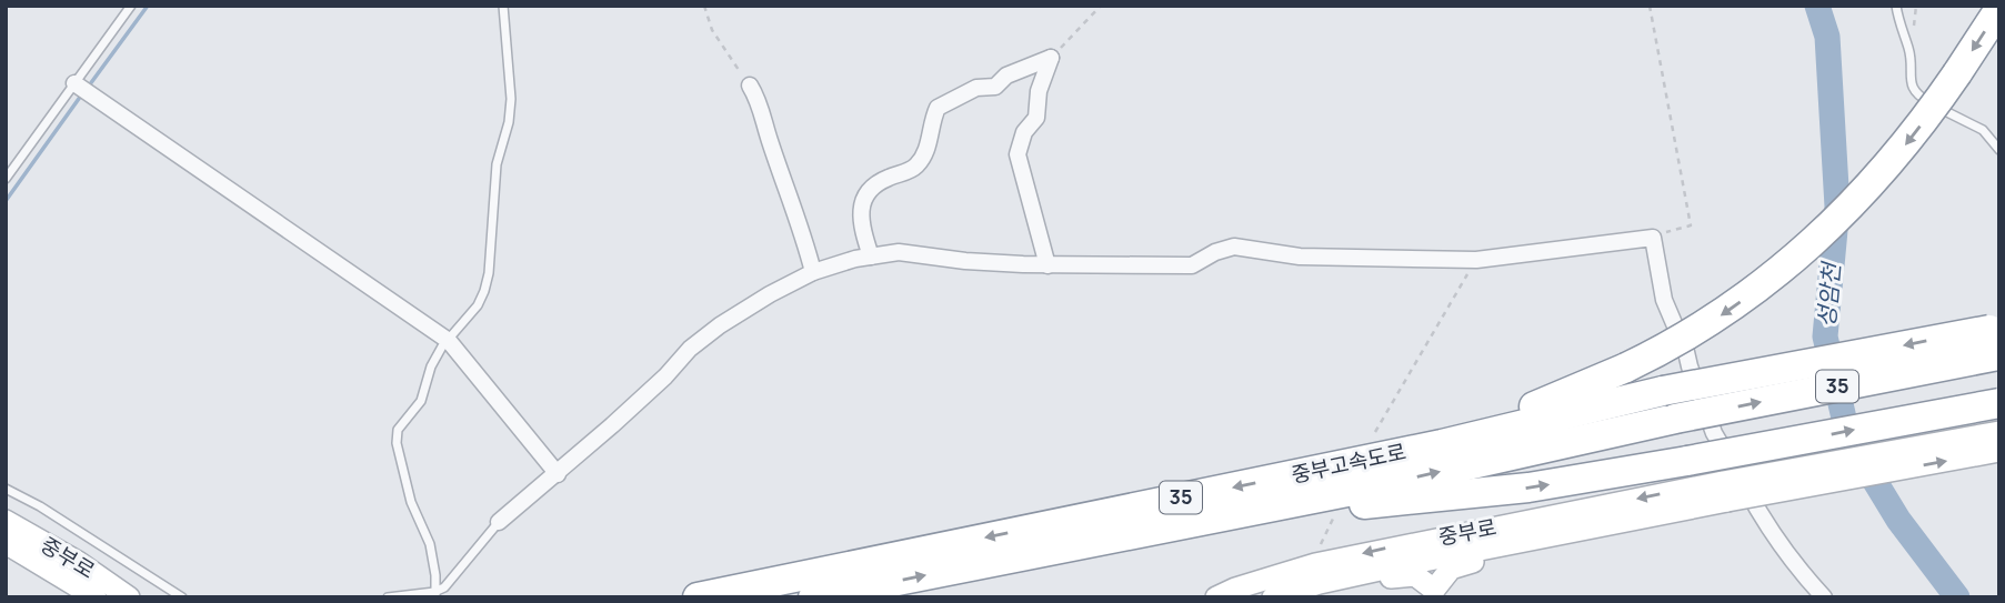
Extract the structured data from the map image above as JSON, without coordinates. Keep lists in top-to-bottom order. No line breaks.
{"streets":{"highway":["35","중부고속도로"],"main road":["중부로"]},"water":["성암천"]}
